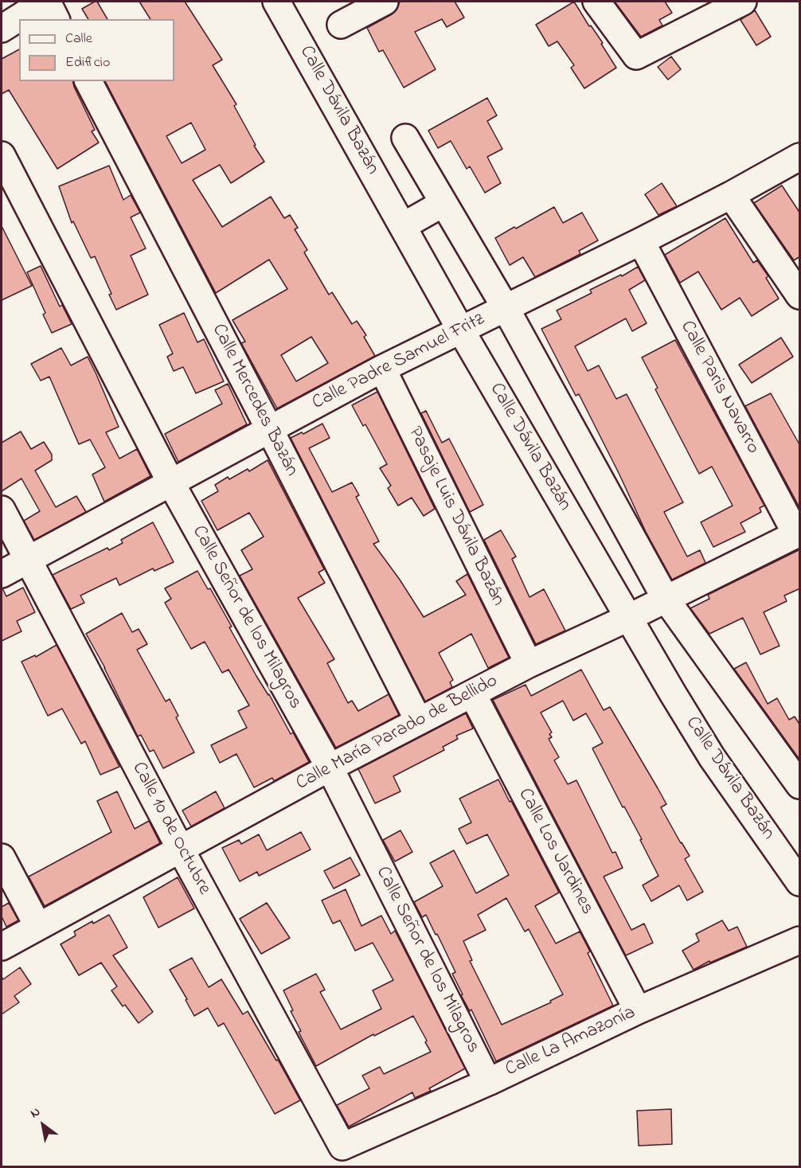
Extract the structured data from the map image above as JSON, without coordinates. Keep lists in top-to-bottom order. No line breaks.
{"streets":{"street":["Calle Dávila Bazán","Calle Padre Samuel Fritz","Calle Paris Navarro","Calle Mercedes Bazán","Pasaje Luis Dávila Bazán","Calle Señor de los Milagros","Calle María Parado de Bellido","Calle 10 de Octubre","Calle Los Jardines","Calle La Amazonía"]},"crossings":[["Calle Dávila Bazán","Calle Padre Samuel Fritz"],["Calle Dávila Bazán","Calle María Parado de Bellido"],["Calle Padre Samuel Fritz","Calle Paris Navarro"],["Calle Padre Samuel Fritz","Calle Mercedes Bazán"],["Calle Padre Samuel Fritz","Pasaje Luis Dávila Bazán"],["Calle Padre Samuel Fritz","Calle Señor de los Milagros"],["Calle Padre Samuel Fritz","Calle 10 de Octubre"],["Calle Paris Navarro","Calle María Parado de Bellido"],["Calle Mercedes Bazán","Calle María Parado de Bellido"],["Pasaje Luis Dávila Bazán","Calle María Parado de Bellido"],["Calle Señor de los Milagros","Calle María Parado de Bellido"],["Calle Señor de los Milagros","Calle La Amazonía"],["Calle María Parado de Bellido","Calle 10 de Octubre"],["Calle María Parado de Bellido","Calle Los Jardines"],["Calle 10 de Octubre","Calle La Amazonía"],["Calle Los Jardines","Calle La Amazonía"]],"legend":["Calle","Edificio"],"north":"top left"}
